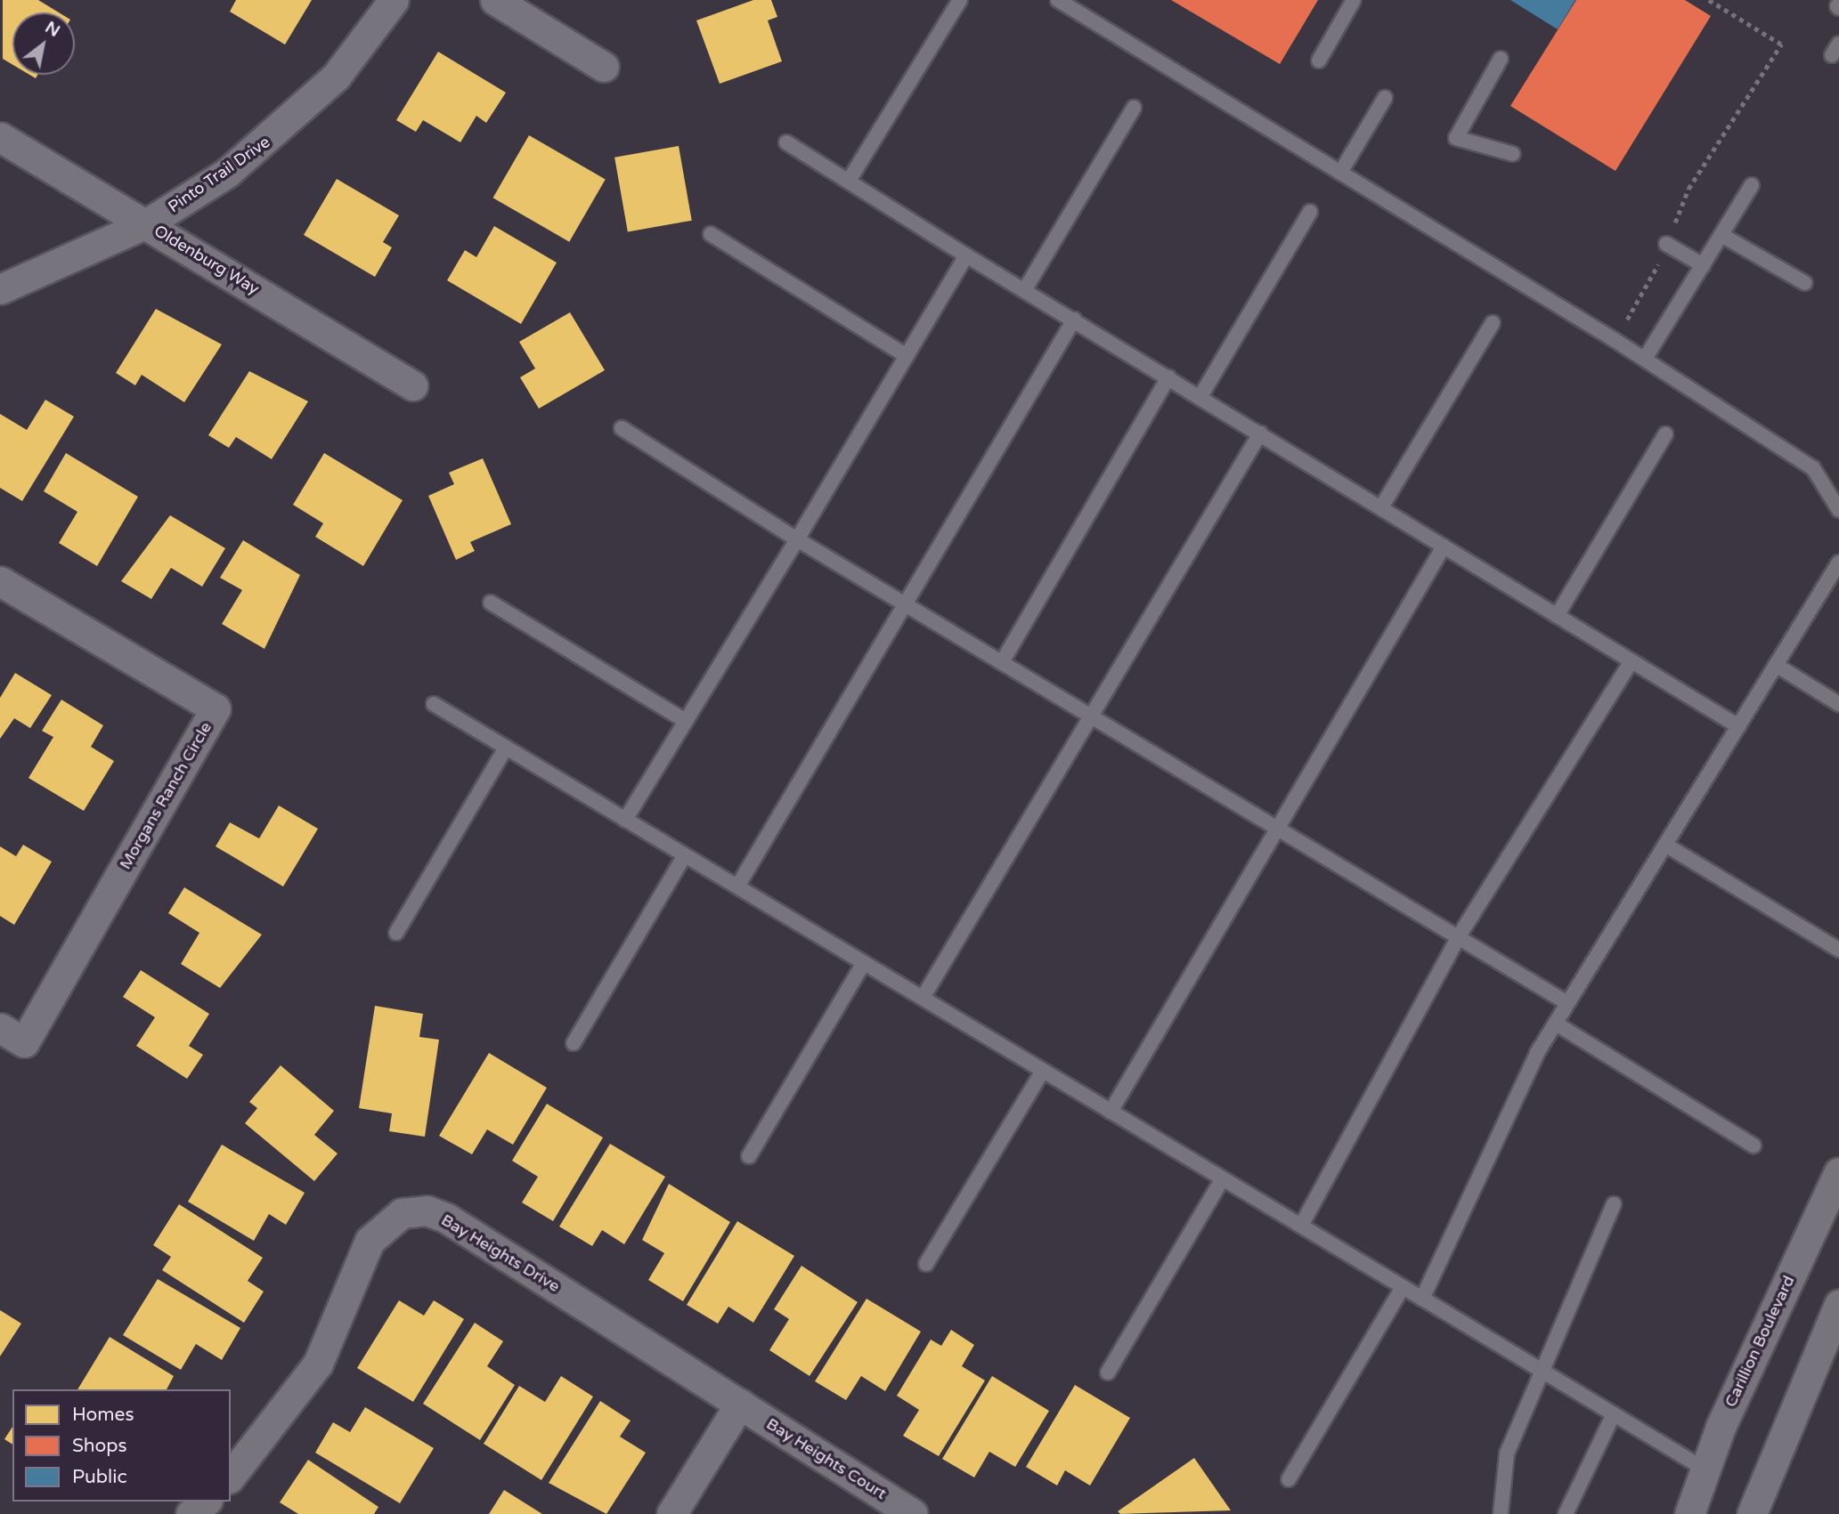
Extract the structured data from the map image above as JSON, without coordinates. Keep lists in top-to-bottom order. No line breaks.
{"streets":{"street":["Pinto Trail Drive","Oldenburg Way","Morgans Ranch Circle","Bay Heights Drive","Carillion Boulevard","Bay Heights Court"]},"crossings":[["Pinto Trail Drive","Oldenburg Way"],["Bay Heights Drive","Bay Heights Court"]],"legend":["Homes","Shops","Public"],"north":"top right"}
